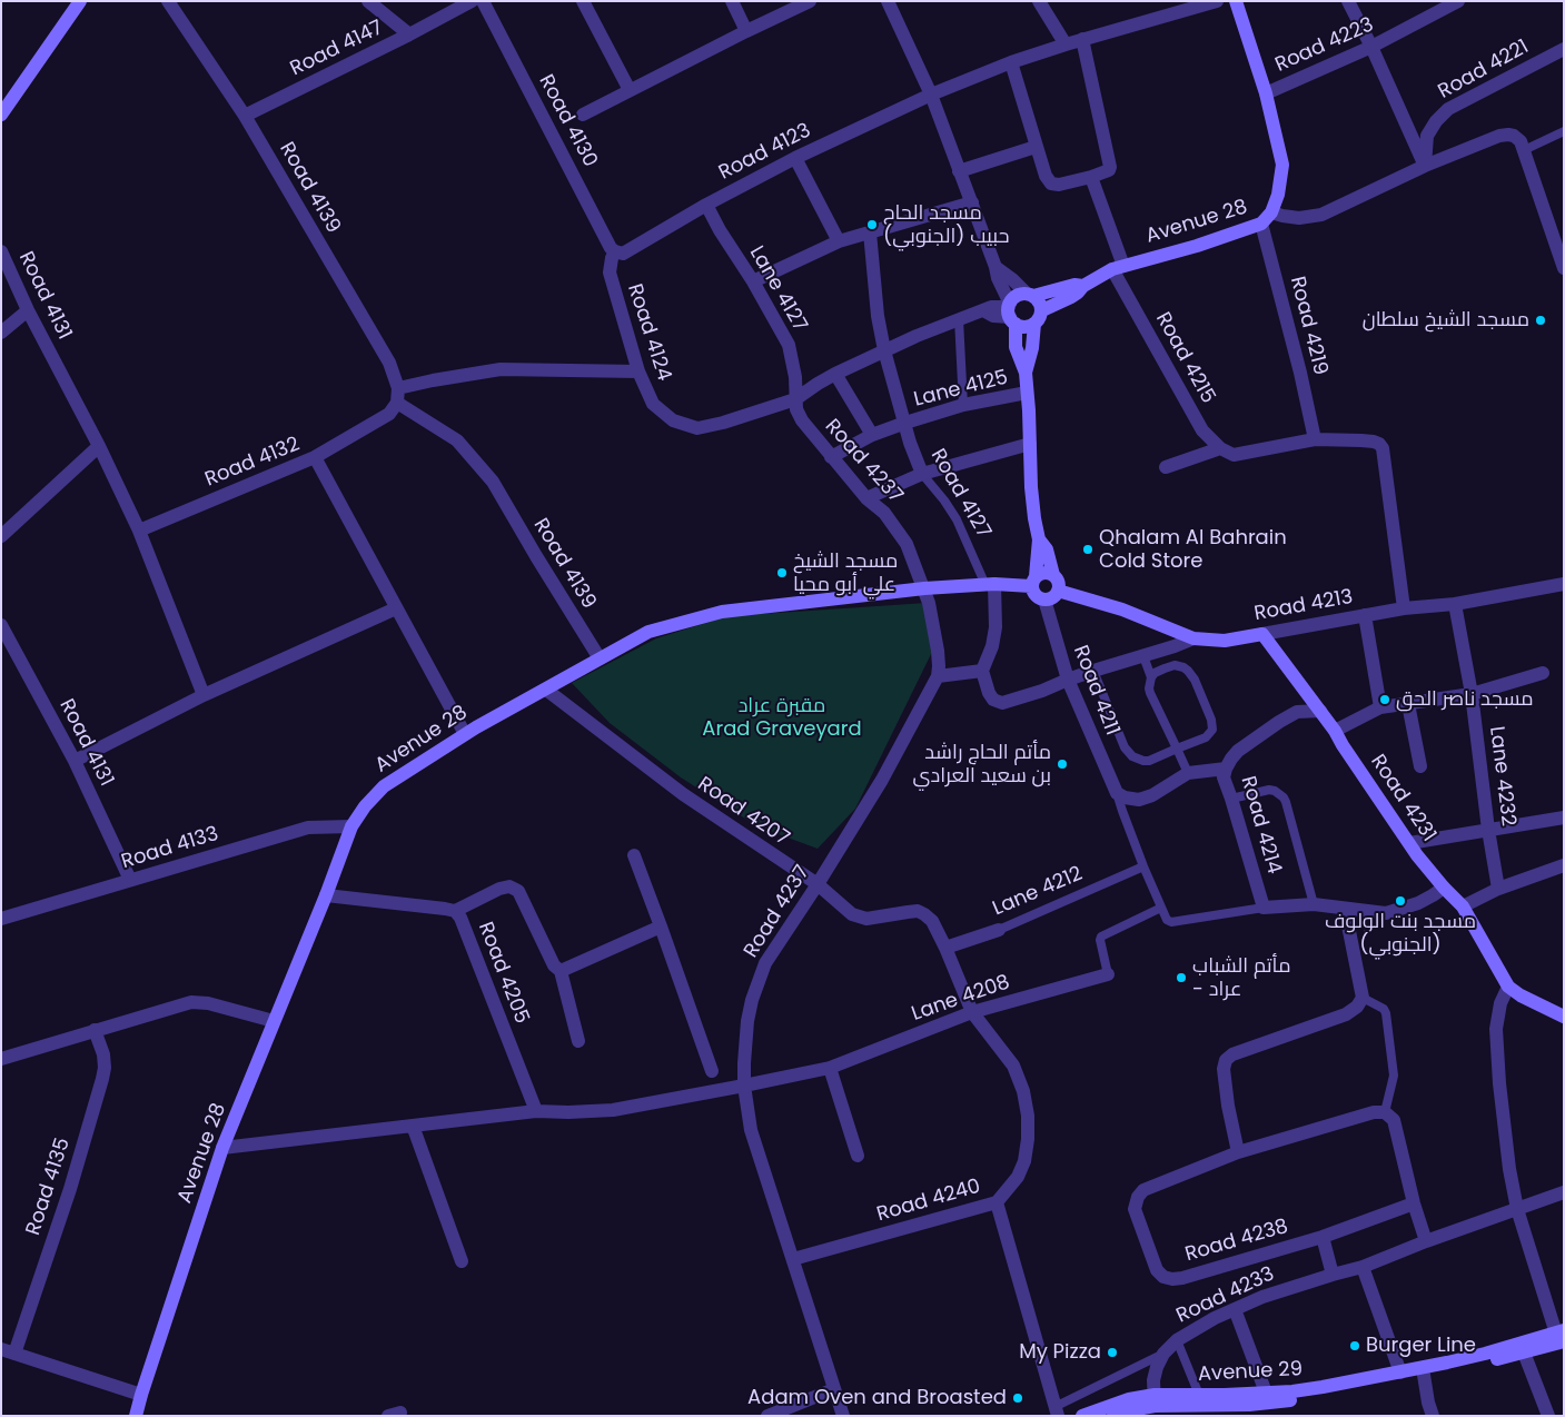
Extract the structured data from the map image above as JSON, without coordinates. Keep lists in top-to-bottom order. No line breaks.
{"streets":{"street":["Road 4223","Road 4147","Road 4221","Road 4130","Road 4123","Road 4139","Avenue 28","Lane 4127","Road 4131","Road 4219","Road 4124","Road 4215","Lane 4125","Road 4237","Road 4132","Road 4127","Road 4213","Road 4211","Lane 4232","Road 4231","Road 4207","Road 4214","Road 4133","Lane 4212","Road 4205","Lane 4208","Road 4135","Road 4240","Road 4238","Road 4233","Avenue 29"]},"crossings":[["Road 4223","Avenue 28"],["Road 4147","Road 4139"],["Road 4130","Road 4123"],["Road 4130","Road 4124"],["Road 4123","Lane 4127"],["Road 4123","Road 4124"],["Road 4139","Avenue 28"],["Avenue 28","Road 4219"],["Avenue 28","Road 4124"],["Avenue 28","Road 4215"],["Avenue 28","Road 4237"],["Avenue 28","Road 4132"],["Avenue 28","Road 4127"],["Avenue 28","Road 4213"],["Avenue 28","Road 4211"],["Avenue 28","Road 4207"],["Avenue 28","Road 4133"],["Avenue 28","Road 4205"],["Avenue 28","Road 4135"],["Lane 4127","Road 4124"],["Lane 4127","Road 4237"],["Road 4131","Road 4132"],["Road 4131","Road 4133"],["Road 4219","Road 4215"],["Road 4124","Road 4237"],["Lane 4125","Road 4127"],["Road 4237","Road 4207"],["Road 4237","Lane 4208"],["Road 4237","Road 4240"],["Road 4213","Road 4211"],["Road 4213","Lane 4232"],["Road 4213","Road 4231"],["Road 4211","Road 4214"],["Road 4211","Lane 4212"],["Road 4231","Road 4214"],["Road 4207","Lane 4212"],["Road 4207","Lane 4208"],["Road 4207","Road 4240"],["Lane 4208","Road 4240"],["Road 4233","Avenue 29"]],"parks":["مقبرة عراد Arad Graveyard"],"places":["مسجد الحاج حبيب (الجنوبي)","مسجد الشيخ سلطان","Qhalam Al Bahrain Cold Store","مسجد الشيخ علي أبو محيا","مسجد ناصر الحق","مأتم الحاج راشد بن سعيد العرادي","مسجد بنت الولوف (الجنوبي)","مأتم الشباب - عراد","Burger Line","My Pizza","Adam Oven and Broasted"]}
